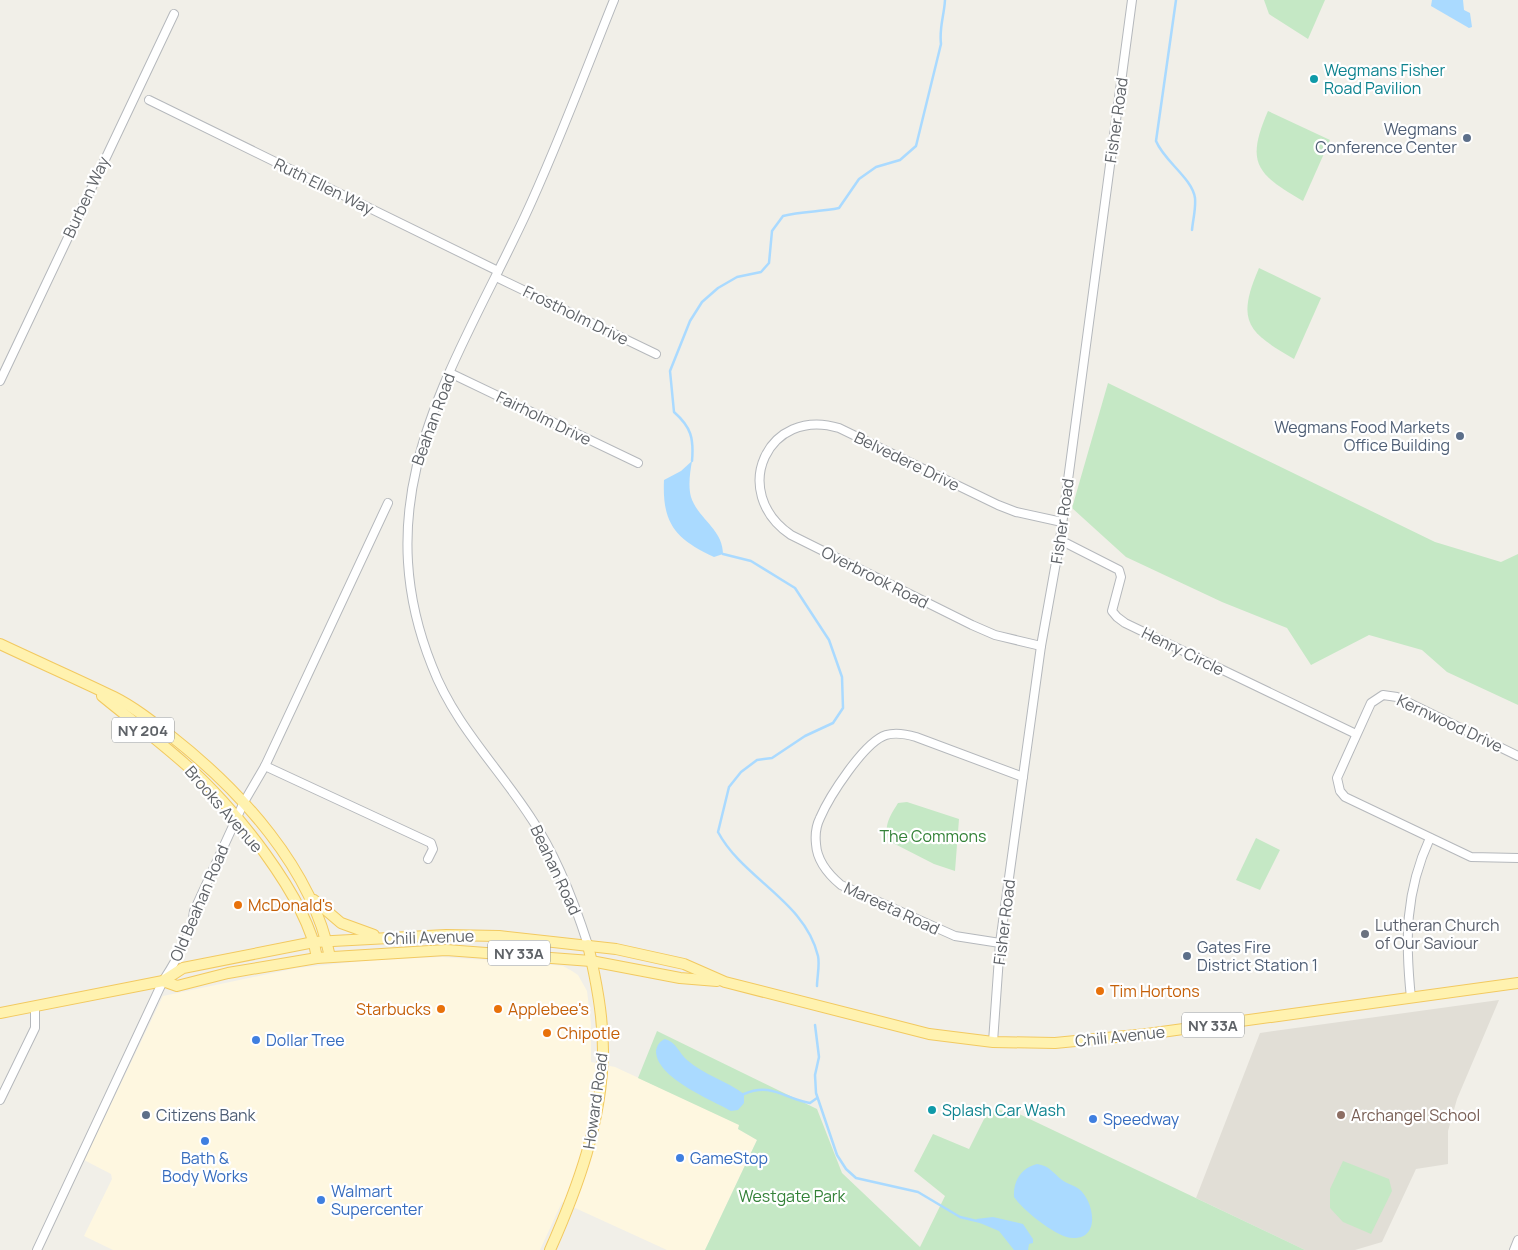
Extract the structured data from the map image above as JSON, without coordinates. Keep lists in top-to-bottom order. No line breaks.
{"streets":{"main road":["NY 204","Brooks Avenue","Chili Avenue","NY 33A","Howard Road"],"street":["Fisher Road","Ruth Ellen Way","Burben Way","Frostholm Drive","Fairholm Drive","Beahan Road","Belvedere Drive","Overbrook Road","Henry Circle","Kernwood Drive","Old Beahan Road","Mareeta Road"]},"crossings":[["Fisher Road","Belvedere Drive"],["Fisher Road","Overbrook Road"],["Fisher Road","Henry Circle"],["Fisher Road","Mareeta Road"],["Fisher Road","Chili Avenue"],["Ruth Ellen Way","Frostholm Drive"],["Ruth Ellen Way","Beahan Road"],["Frostholm Drive","Beahan Road"],["Fairholm Drive","Beahan Road"],["Beahan Road","Chili Avenue"],["Beahan Road","Howard Road"],["Belvedere Drive","Overbrook Road"],["Henry Circle","Kernwood Drive"],["NY 204","Brooks Avenue"],["NY 204","Chili Avenue"],["Brooks Avenue","Old Beahan Road"],["Brooks Avenue","Chili Avenue"],["Old Beahan Road","Chili Avenue"],["Chili Avenue","Howard Road"]],"parks":["The Commons","Westgate Park"],"places":["Wegmans Fisher Road Pavilion","Wegmans Conference Center","Wegmans Food Markets Office Building","McDonald's","Lutheran Church of Our Saviour","Gates Fire District Station 1","Tim Hortons","Starbucks","Applebee's","Chipotle","Dollar Tree","Splash Car Wash","Citizens Bank","Archangel School","Speedway","Bath & Body Works","GameStop","Walmart Supercenter"]}
